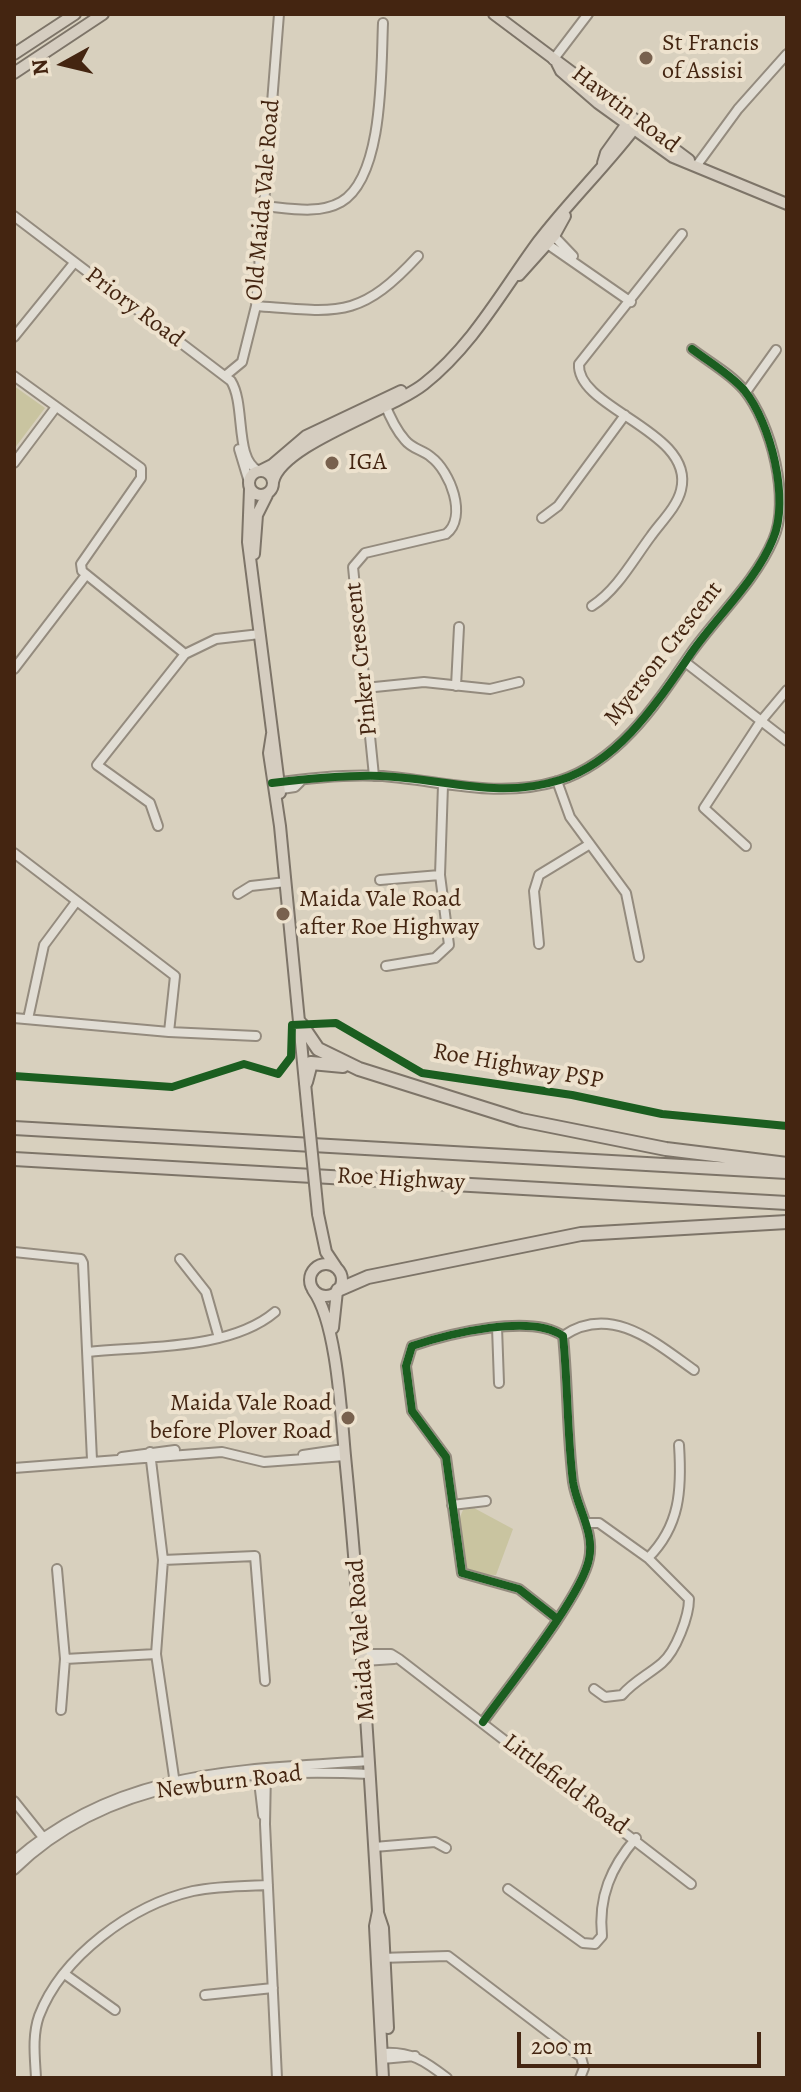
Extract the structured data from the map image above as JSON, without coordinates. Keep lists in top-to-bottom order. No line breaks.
{"streets":{"highway":["Roe Highway"],"main road":["Hawtin Road","Maida Vale Road"],"street":["Old Maida Vale Road","Priory Road","Myerson Crescent","Pinker Crescent","Newburn Road","Littlefield Road"],"cycle path":["Roe Highway PSP"]},"crossings":[["Old Maida Vale Road","Priory Road"],["Myerson Crescent","Pinker Crescent"],["Maida Vale Road","Newburn Road"],["Maida Vale Road","Littlefield Road"]],"places":["St Francis of Assisi","IGA","Maida Vale Road after Roe Highway","Maida Vale Road before Plover Road"],"scale_bar":"200 m","north":"left"}
